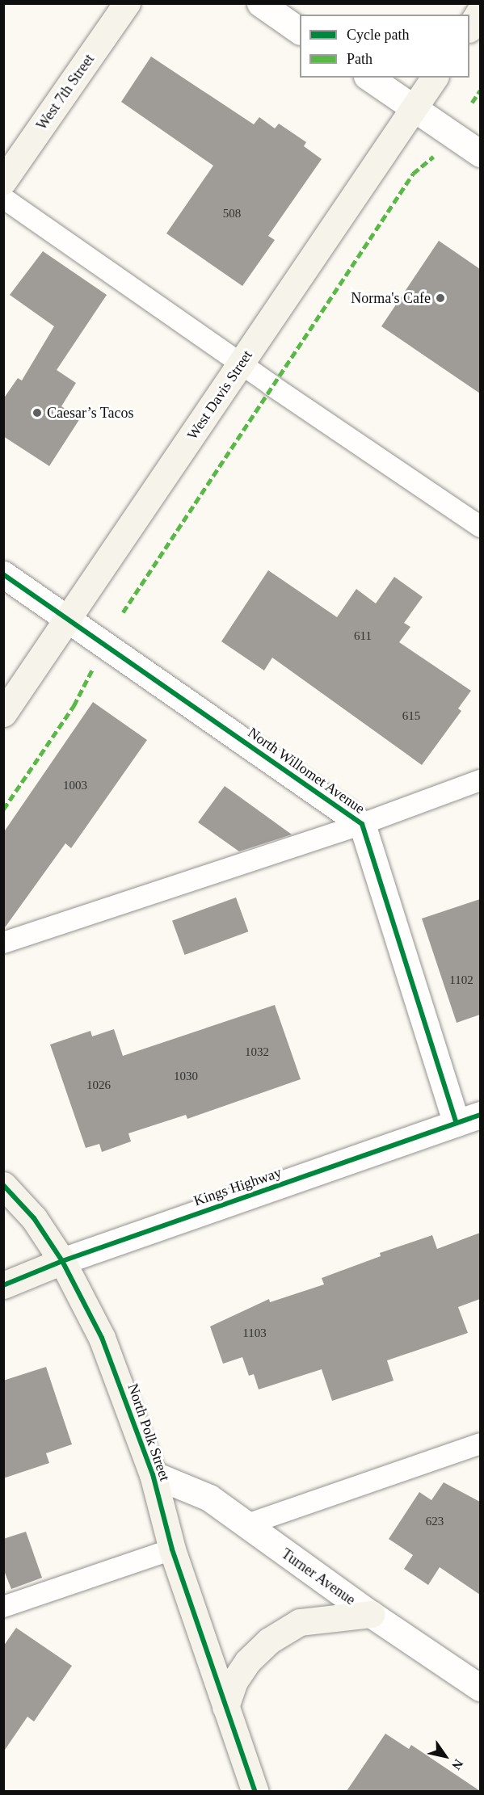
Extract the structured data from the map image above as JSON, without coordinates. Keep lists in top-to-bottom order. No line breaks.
{"streets":{"main road":["West 7th Street","West Davis Street","Kings Highway","North Polk Street"],"street":["North Willomet Avenue","Turner Avenue"]},"crossings":[["West Davis Street","North Willomet Avenue"],["North Willomet Avenue","Kings Highway"],["Kings Highway","North Polk Street"],["North Polk Street","Turner Avenue"]],"places":["Norma's Cafe","Caesar’s Tacos"],"house_numbers":["508","611","615","1003","1102","1032","1030","1026","1103","623"],"legend":["Cycle path","Path"],"north":"bottom right"}
